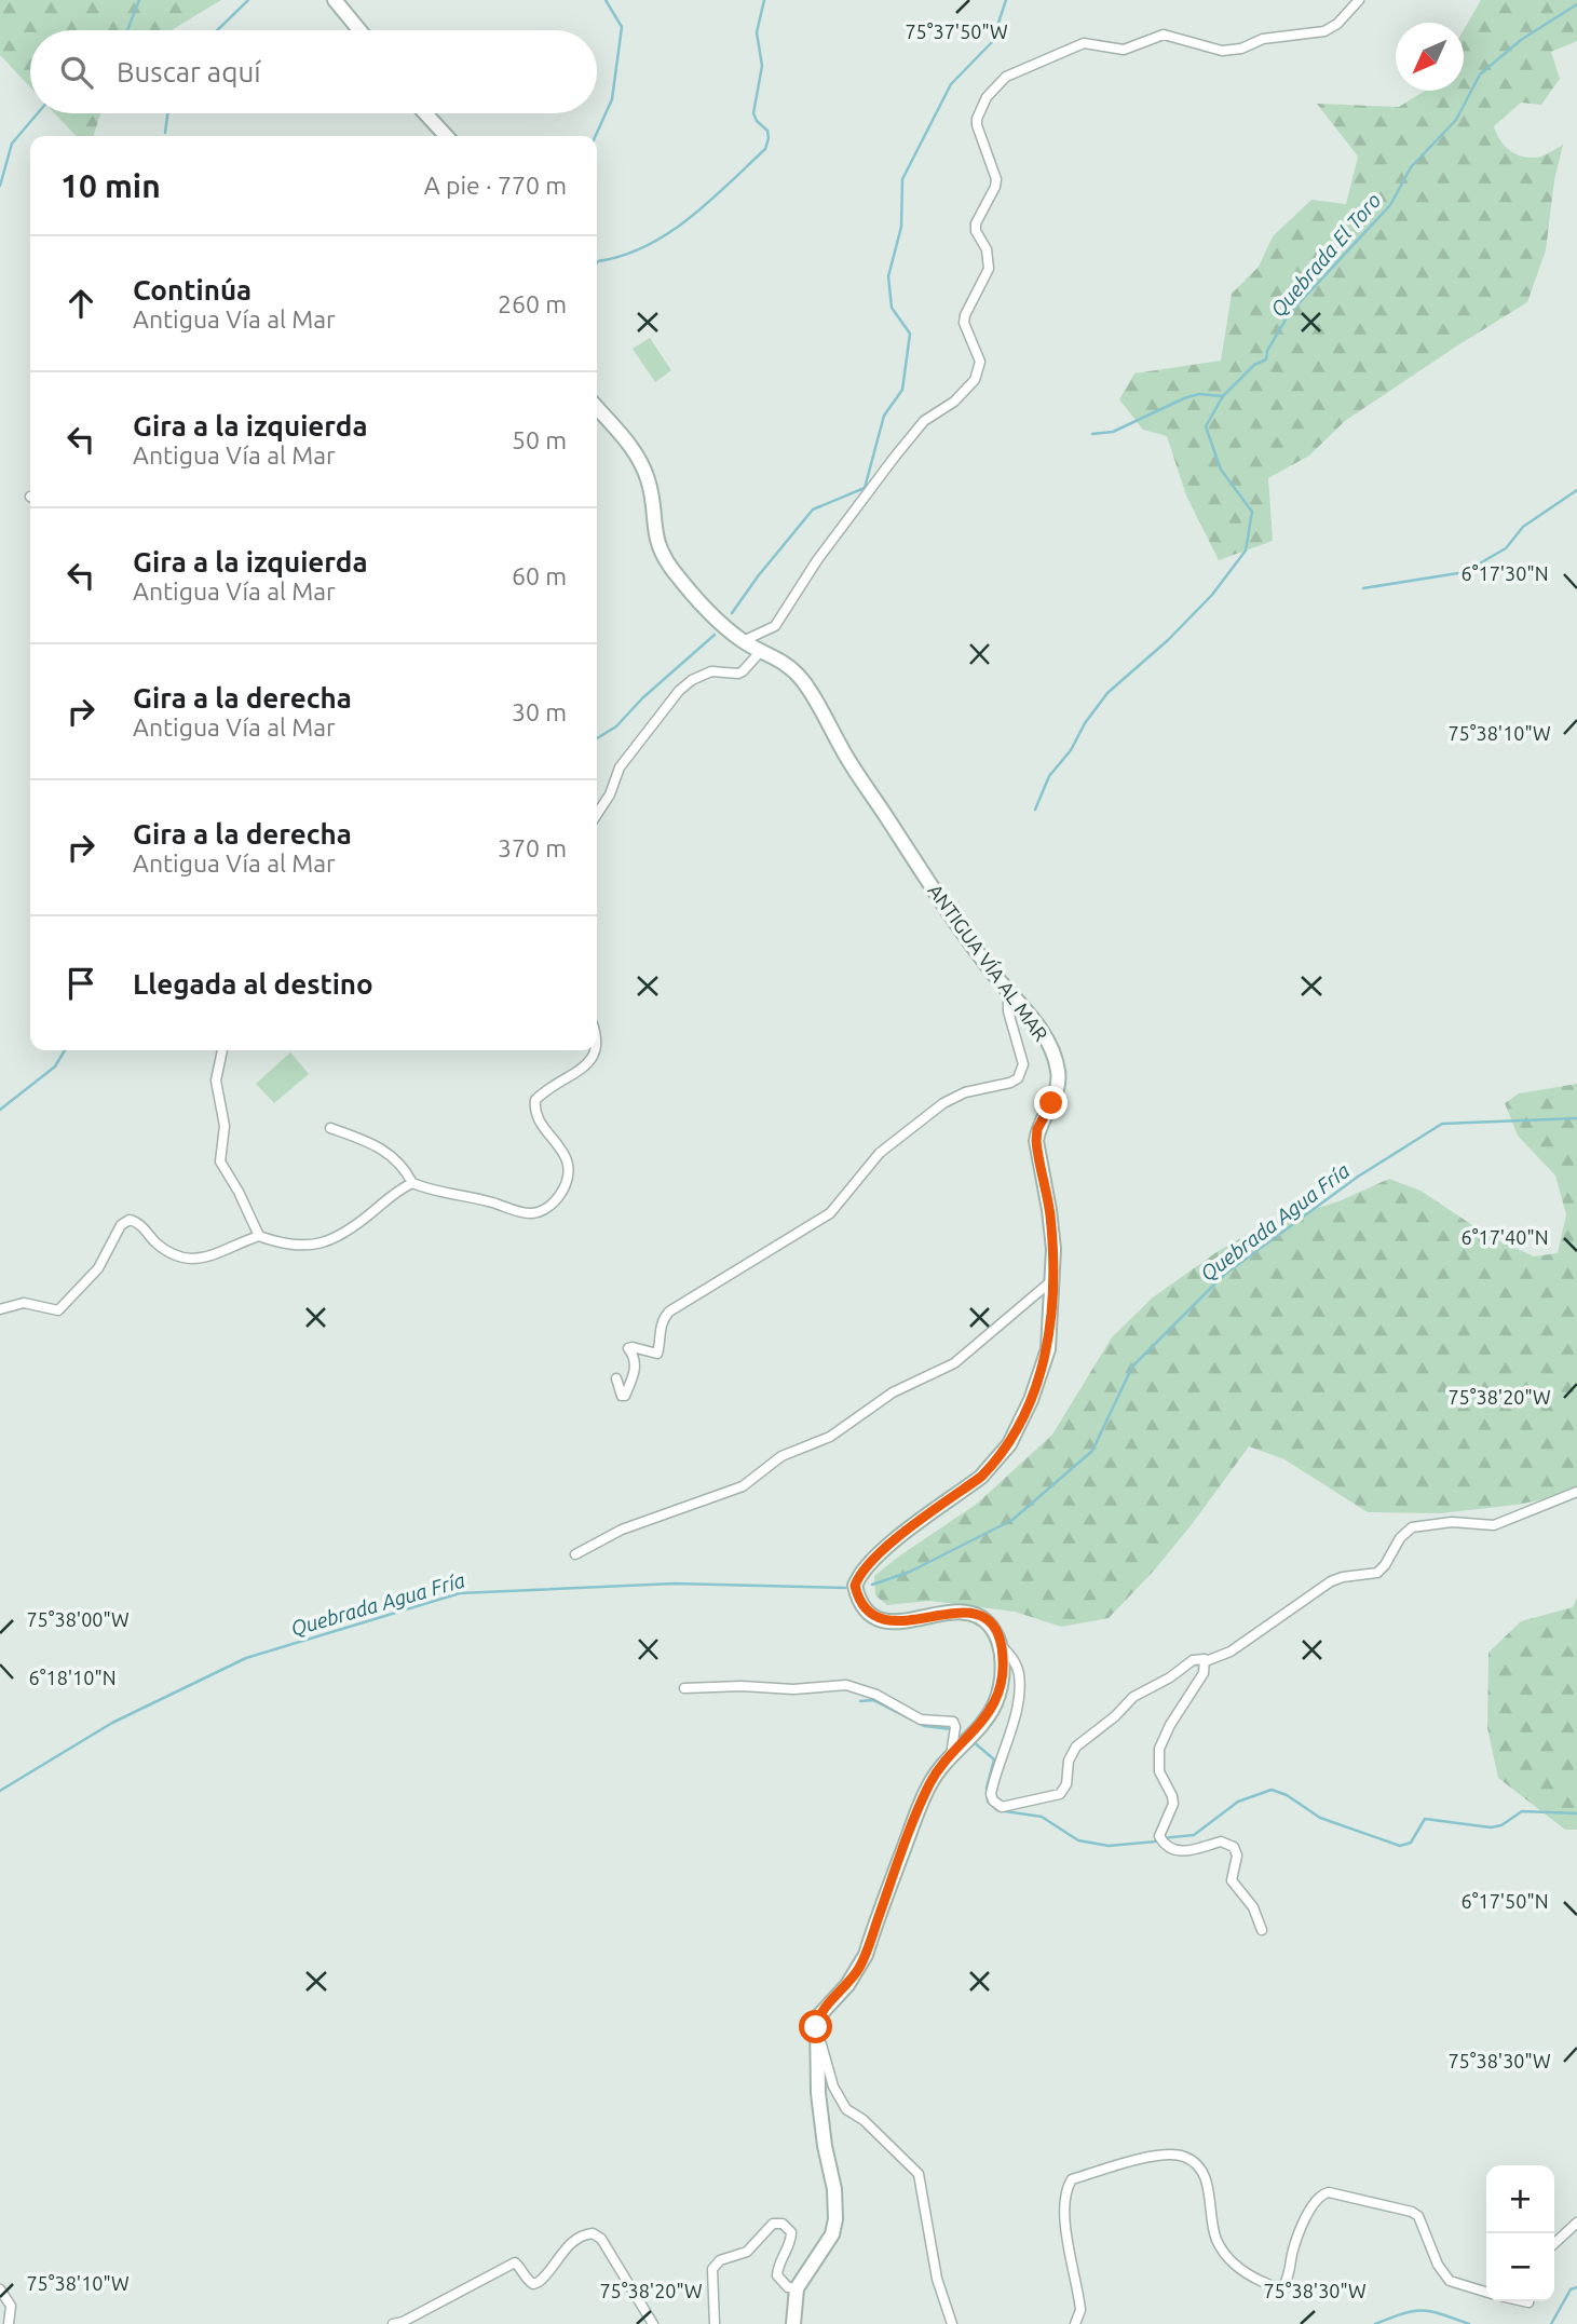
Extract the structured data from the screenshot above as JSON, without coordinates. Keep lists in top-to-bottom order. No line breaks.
{"streets":{"main road":["ANTIGUA VÍA AL MAR"]},"water":["Quebrada El Toro","Quebrada Agua Fría"],"north":"bottom left","page":{"search":"Buscar aquí","heading":["10 min","A pie · 770 m"],"list":[["Continúa","Antigua Vía al Mar","260 m"],["Gira a la izquierda","Antigua Vía al Mar","50 m"],["Gira a la izquierda","Antigua Vía al Mar","60 m"],["Gira a la derecha","Antigua Vía al Mar","30 m"],["Gira a la derecha","Antigua Vía al Mar","370 m"],"Llegada al destino"],"map_buttons":["+","−"]},"coordinates":["75°37'50\"W","6°17'30\"N","75°38'10\"W","6°17'40\"N","75°38'20\"W","75°38'00\"W","6°18'10\"N","6°17'50\"N","75°38'30\"W"]}
